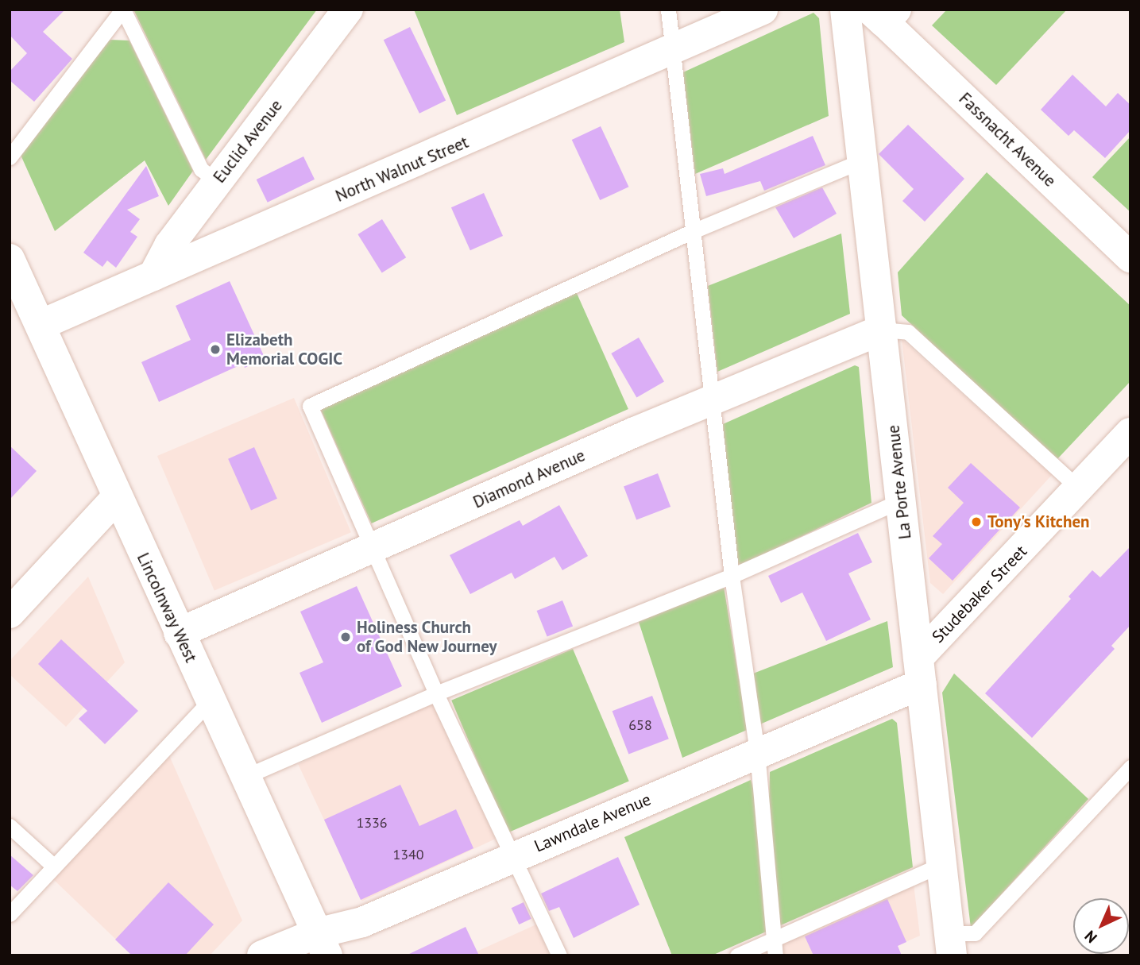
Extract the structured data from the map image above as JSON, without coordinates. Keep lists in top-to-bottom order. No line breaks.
{"streets":{"street":["Fassnacht Avenue","Euclid Avenue","North Walnut Street","Diamond Avenue","La Porte Avenue","Studebaker Street","Lincolnway West","Lawndale Avenue"]},"crossings":[["Euclid Avenue","North Walnut Street"],["North Walnut Street","Lincolnway West"],["Diamond Avenue","La Porte Avenue"],["Diamond Avenue","Lincolnway West"],["La Porte Avenue","Studebaker Street"],["La Porte Avenue","Lawndale Avenue"],["Studebaker Street","Lawndale Avenue"],["Lincolnway West","Lawndale Avenue"]],"places":["Elizabeth Memorial COGIC","Tony's Kitchen","Holiness Church of God New Journey"],"house_numbers":["658","1336","1340"],"north":"bottom left"}
